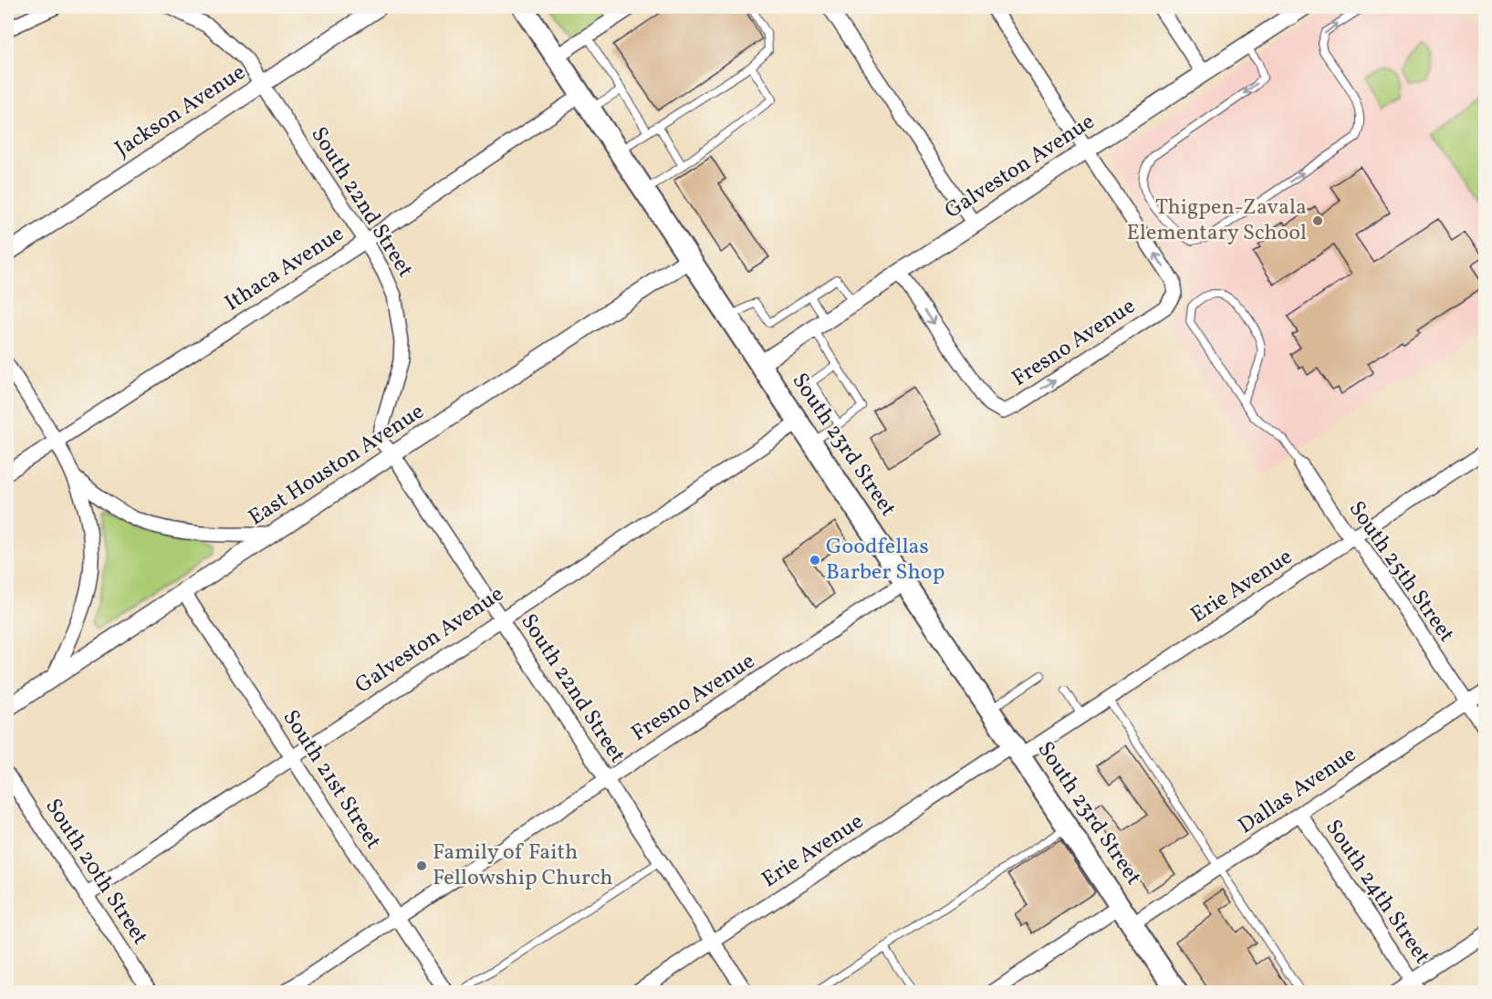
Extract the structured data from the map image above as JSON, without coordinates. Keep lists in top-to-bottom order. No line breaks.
{"streets":{"main road":["South 23rd Street"],"street":["Jackson Avenue","Galveston Avenue","South 22nd Street","Ithaca Avenue","Fresno Avenue","East Houston Avenue","South 25th Street","Erie Avenue","South 21st Street","Dallas Avenue","South 20th Street","South 24th Street"]},"crossings":[["Jackson Avenue","South 22nd Street"],["Galveston Avenue","South 22nd Street"],["Galveston Avenue","Fresno Avenue"],["Galveston Avenue","South 23rd Street"],["Galveston Avenue","South 21st Street"],["Galveston Avenue","South 20th Street"],["South 22nd Street","Ithaca Avenue"],["South 22nd Street","Fresno Avenue"],["South 22nd Street","East Houston Avenue"],["South 22nd Street","Erie Avenue"],["Ithaca Avenue","South 23rd Street"],["Fresno Avenue","South 23rd Street"],["Fresno Avenue","South 21st Street"],["South 23rd Street","East Houston Avenue"],["South 23rd Street","Erie Avenue"],["South 23rd Street","Dallas Avenue"],["East Houston Avenue","South 21st Street"],["South 25th Street","Erie Avenue"],["South 25th Street","Dallas Avenue"],["Dallas Avenue","South 24th Street"]],"places":["Thigpen-Zavala Elementary School","Goodfellas Barber Shop","Family of Faith Fellowship Church"]}
